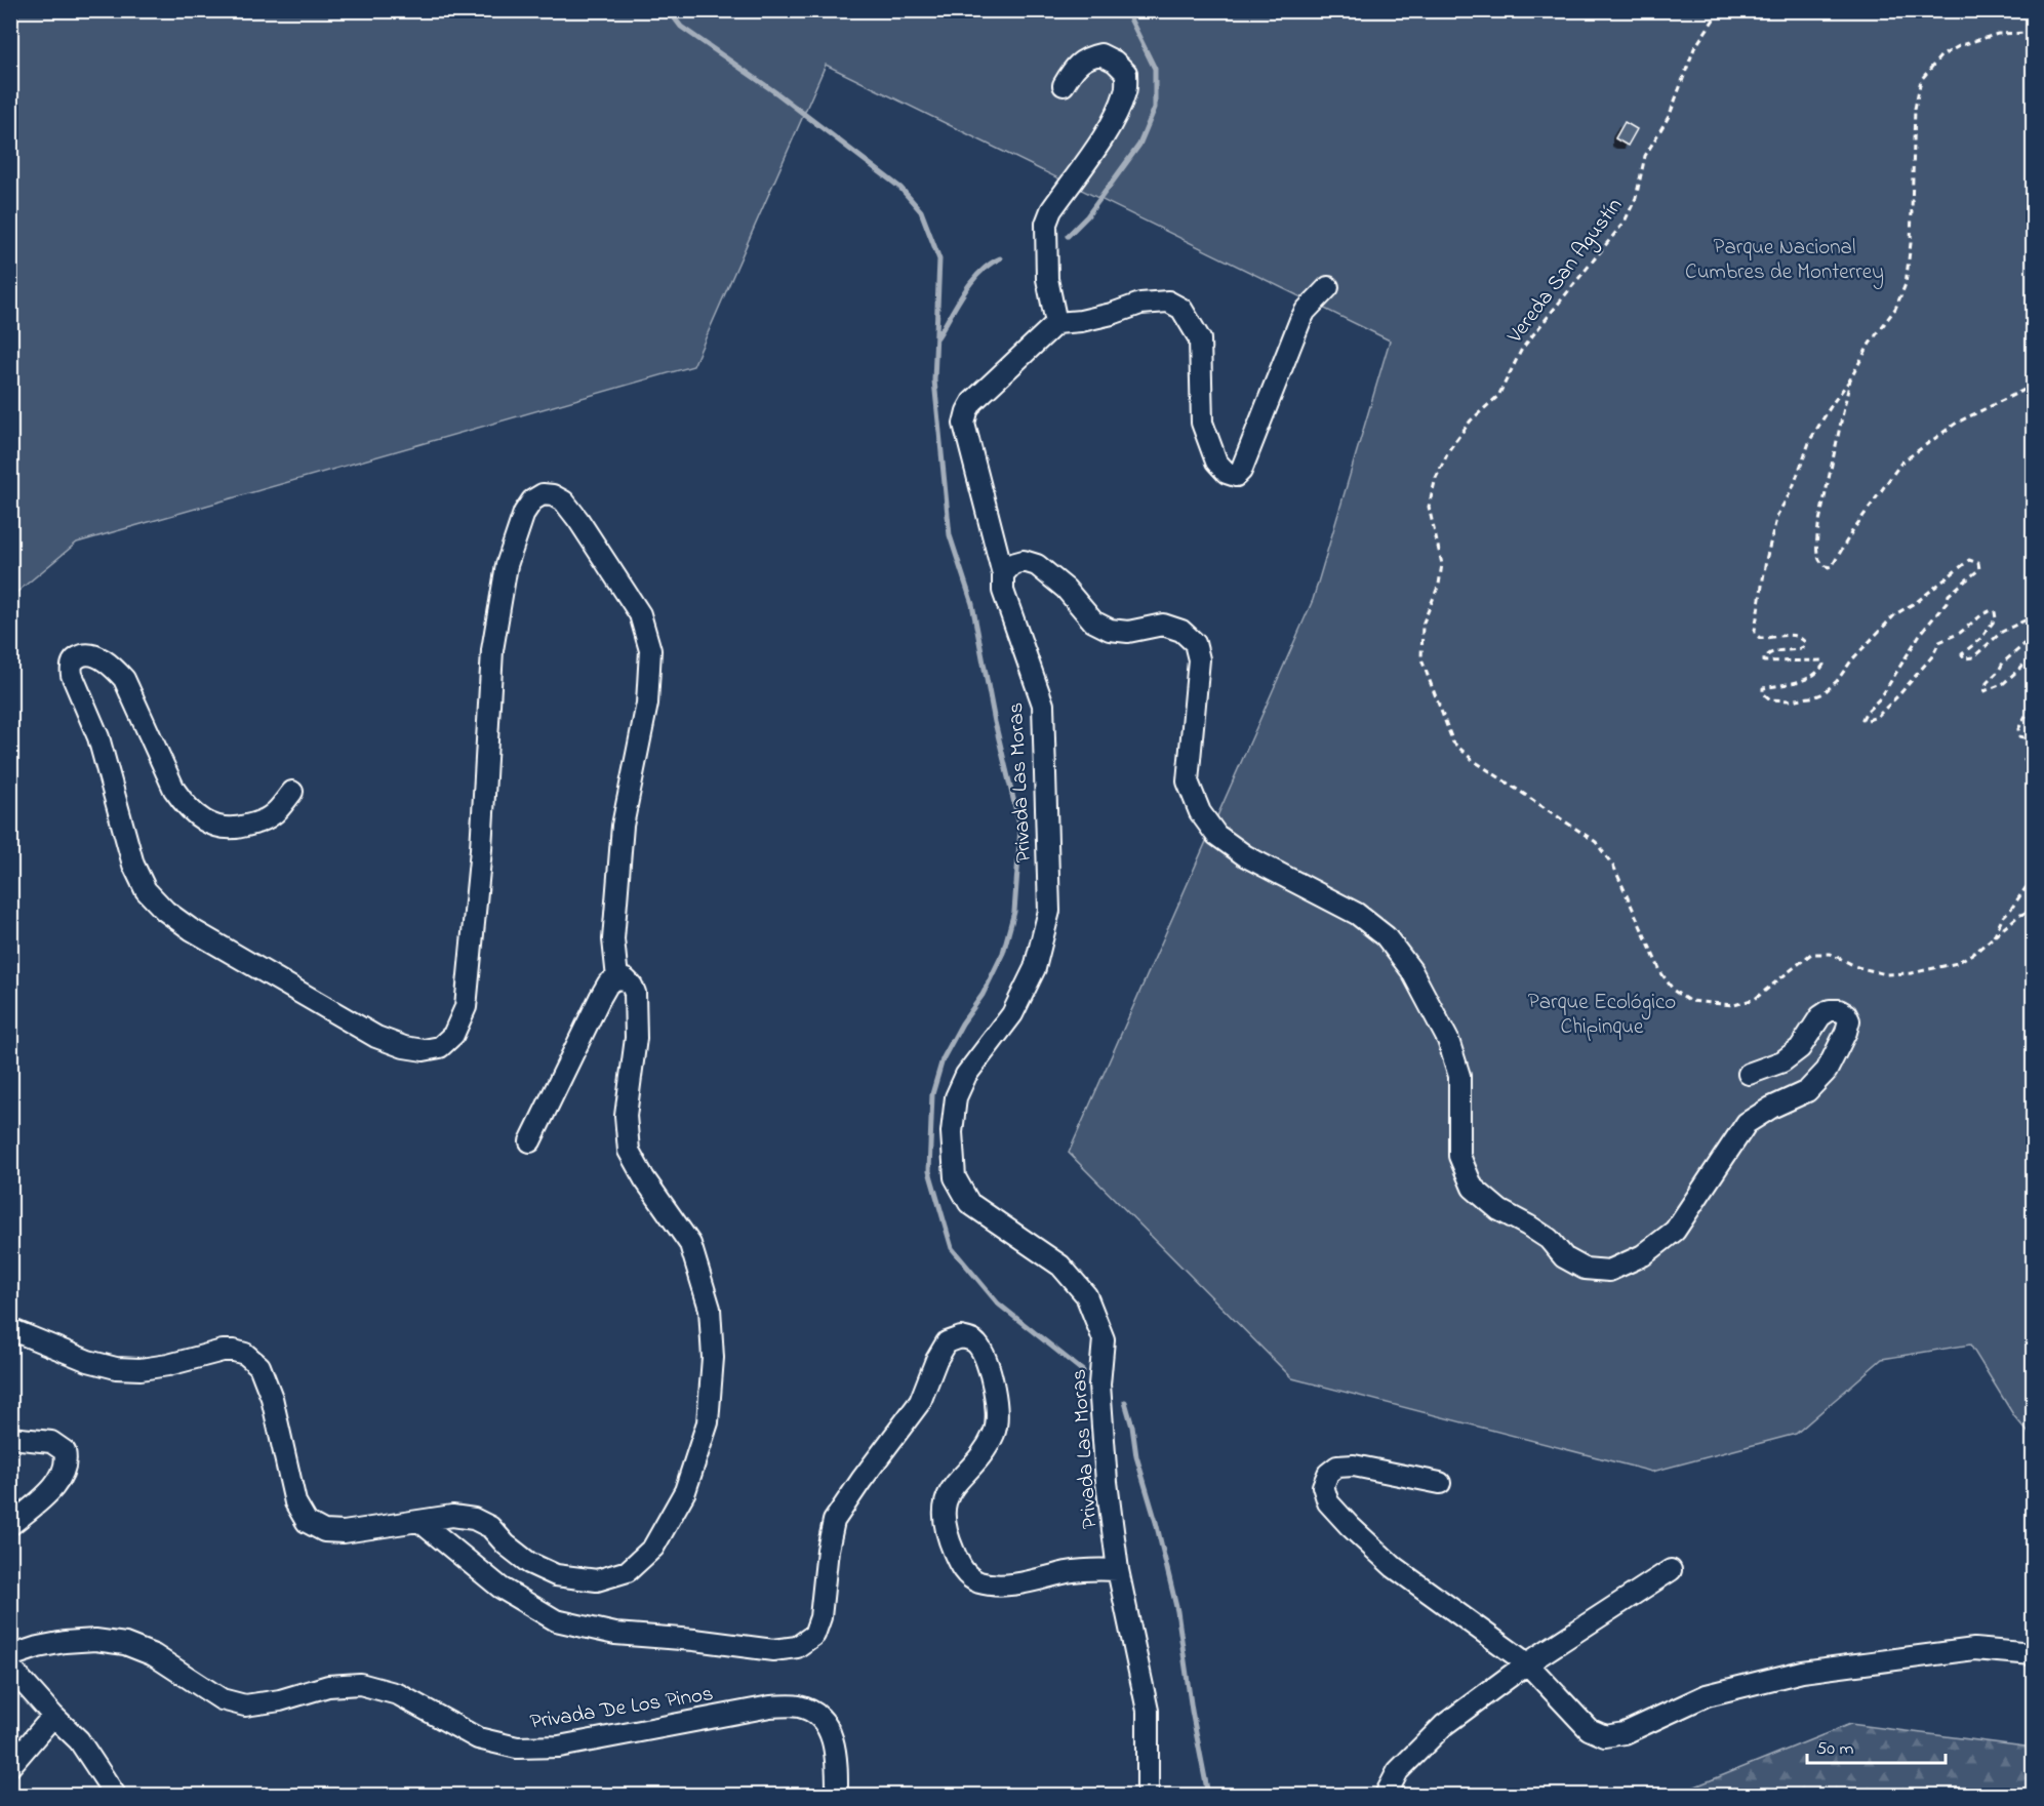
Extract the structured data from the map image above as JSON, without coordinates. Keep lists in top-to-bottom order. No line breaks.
{"streets":{"street":["Privada Las Moras","Privada De Los Pinos"],"path":["Vereda San Agustín"]},"parks":["Parque Nacional Cumbres de Monterrey","Parque Ecológico Chipinque"],"scale_bar":"50 m"}
